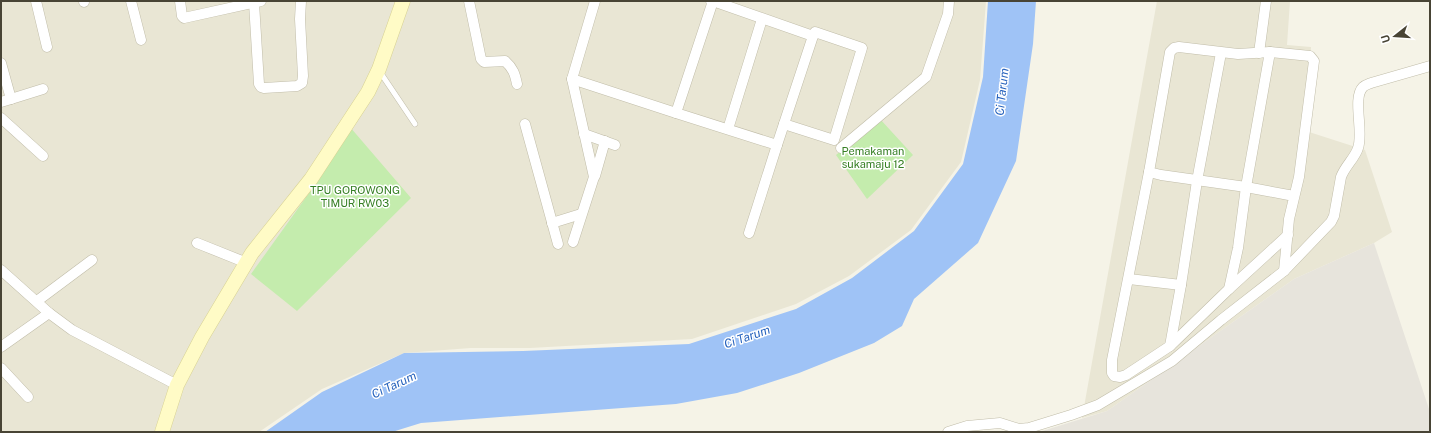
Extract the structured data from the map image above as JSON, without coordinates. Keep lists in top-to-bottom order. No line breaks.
{"water":["Ci Tarum"],"parks":["Pemakaman sukamaju 12","TPU GOROWONG TIMUR RW03"],"north":"left"}
